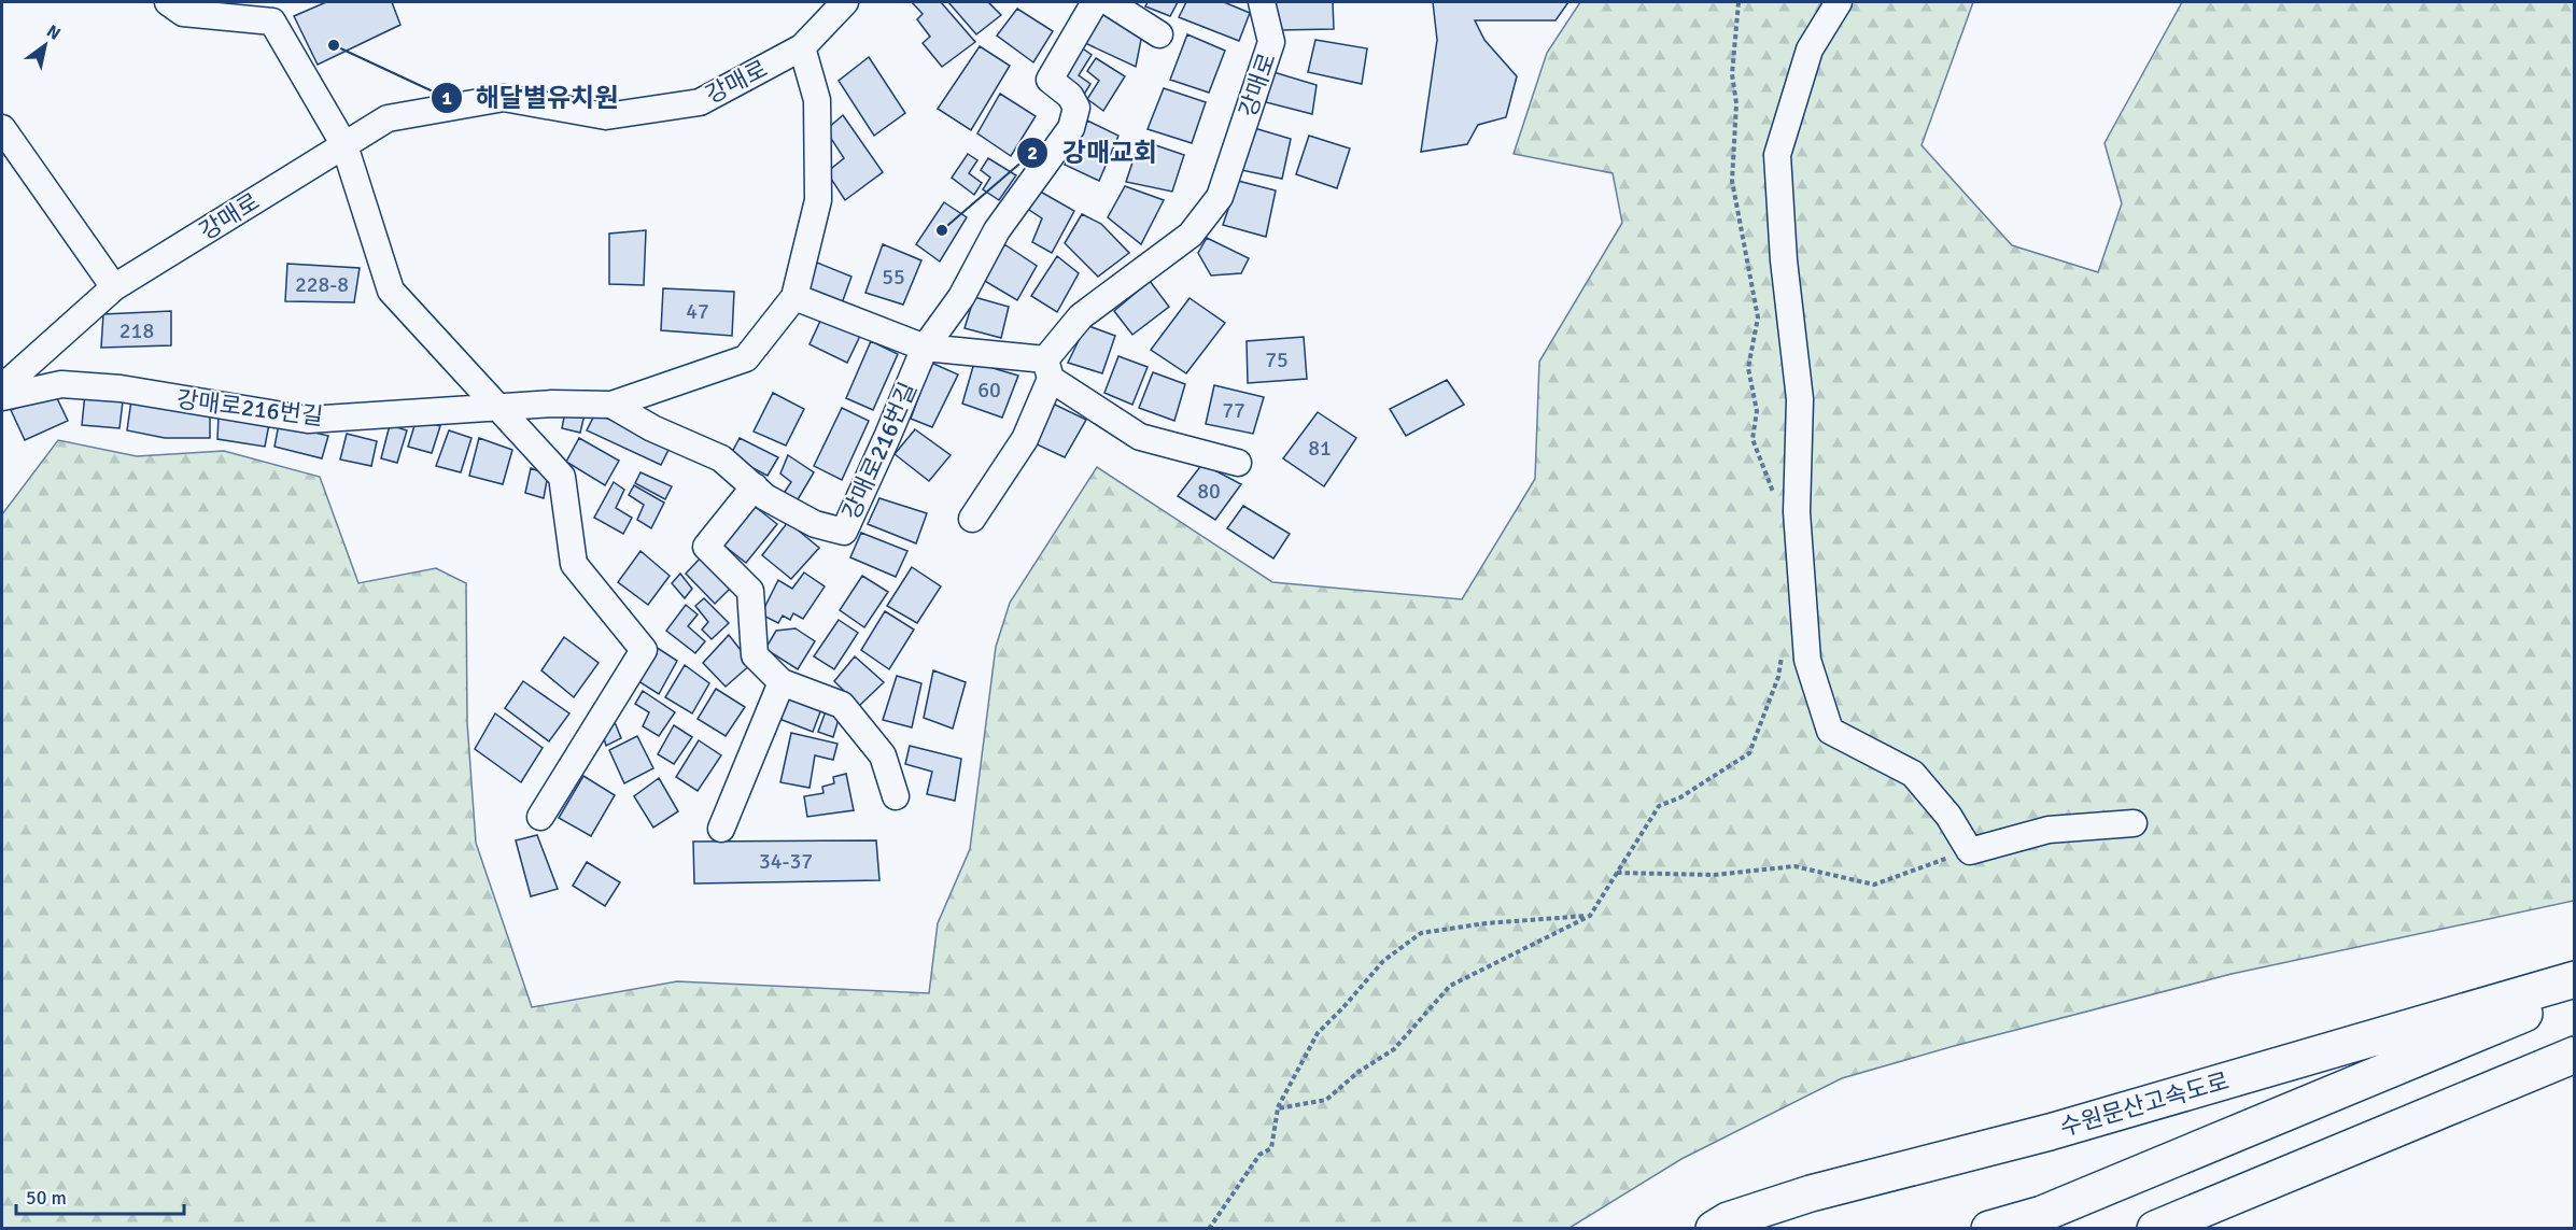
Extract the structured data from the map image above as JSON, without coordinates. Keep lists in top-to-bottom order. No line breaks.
{"streets":{"highway":["수원문산고속도로"],"street":["강매로","강매로216번길"]},"crossings":[["강매로","강매로216번길"]],"places":["해달별유치원","강매교회"],"house_numbers":["55","228-8","47","218","75","60","77","81","80","34-37"],"scale_bar":"50 m","north":"top right"}
